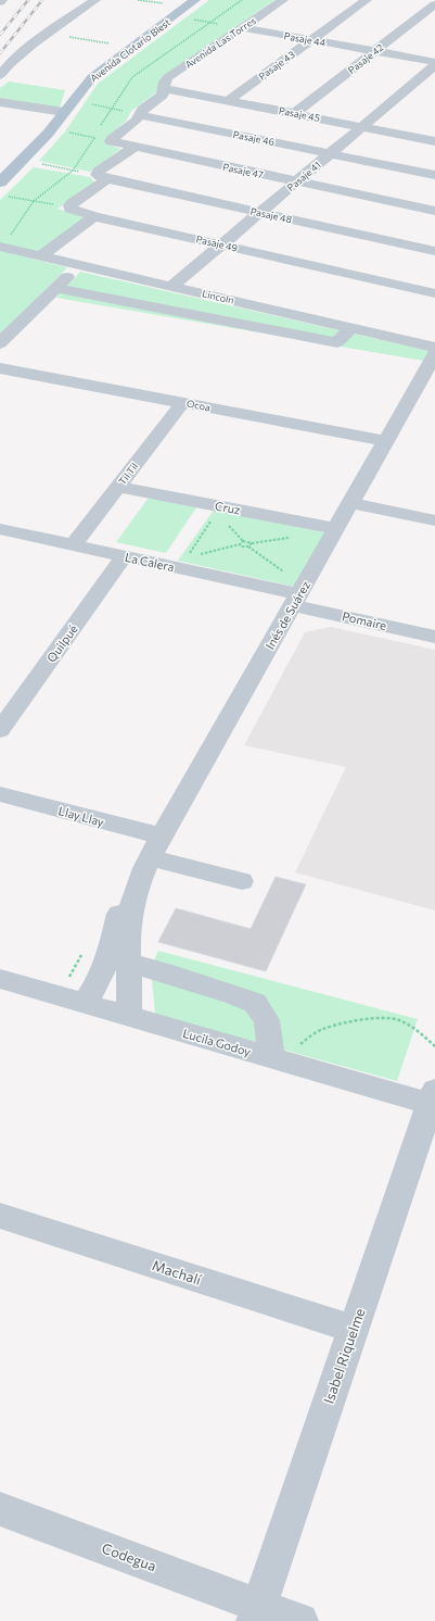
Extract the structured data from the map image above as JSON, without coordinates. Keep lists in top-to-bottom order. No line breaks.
{"streets":{"main road":["Avenida Clotario Blest"],"street":["Pasaje 44","Avenida Las Torres","Pasaje 42","Pasaje 43","Pasaje 45","Pasaje 46","Pasaje 47","Pasaje 41","Pasaje 48","Pasaje 49","Lincoln","Ocoa","Til Til","Cruz","La Calera","Inés de Suárez","Pomaire","Quilpué","Llay Llay","Lucila Godoy","Machalí","Isabel Riquelme","Codegua"]},"crossings":[["Pasaje 44","Avenida Las Torres"],["Pasaje 44","Pasaje 42"],["Pasaje 44","Pasaje 43"],["Pasaje 44","Pasaje 41"],["Avenida Las Torres","Pasaje 45"],["Avenida Las Torres","Pasaje 46"],["Avenida Las Torres","Pasaje 47"],["Pasaje 42","Pasaje 45"],["Pasaje 43","Pasaje 45"],["Pasaje 45","Pasaje 41"],["Pasaje 46","Pasaje 41"],["Pasaje 47","Pasaje 41"],["Pasaje 41","Pasaje 48"],["Pasaje 41","Pasaje 49"],["Pasaje 41","Lincoln"],["Ocoa","Til Til"],["Ocoa","Inés de Suárez"],["Til Til","Cruz"],["Til Til","La Calera"],["Cruz","Inés de Suárez"],["La Calera","Inés de Suárez"],["La Calera","Pomaire"],["La Calera","Quilpué"],["Inés de Suárez","Pomaire"],["Inés de Suárez","Llay Llay"],["Inés de Suárez","Lucila Godoy"],["Lucila Godoy","Isabel Riquelme"],["Machalí","Isabel Riquelme"],["Isabel Riquelme","Codegua"]]}
